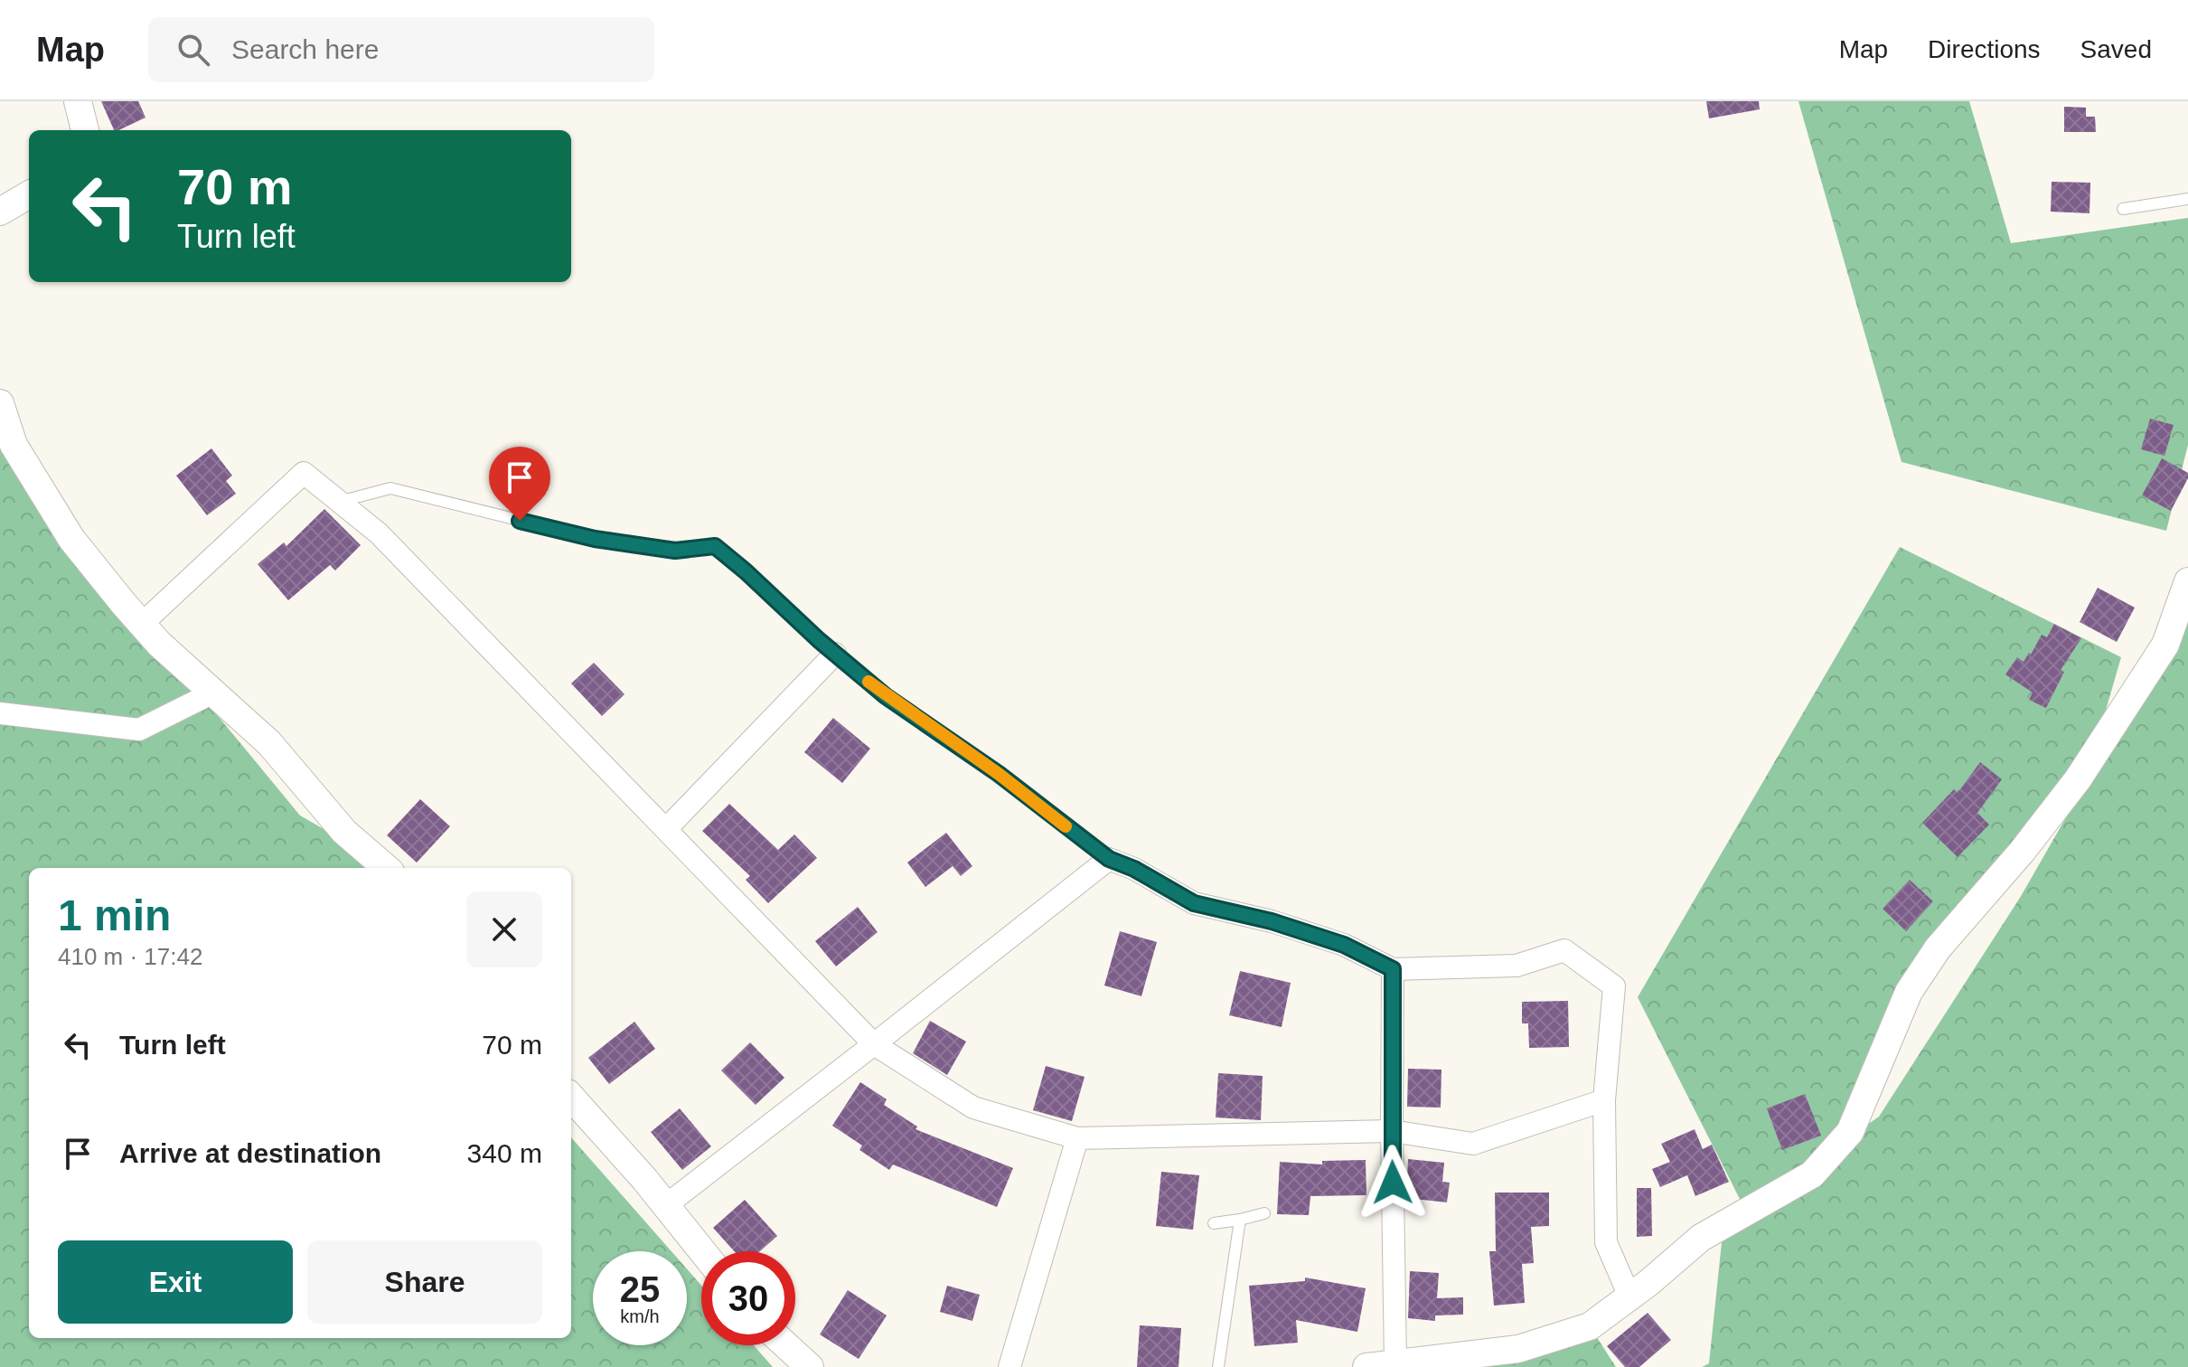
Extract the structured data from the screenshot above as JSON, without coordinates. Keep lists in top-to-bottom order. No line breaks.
{"page":{"header":"Map","search":"Search here","nav":["Map","Directions","Saved"],"turn":["70 m","Turn left"],"heading":["1 min","410 m · 17:42"],"list":[{"name":"Turn left","value":"70 m"},{"name":"Arrive at destination","value":"340 m"}],"buttons":["Exit","Share"],"speed":"25 km/h","limit":"30"}}
